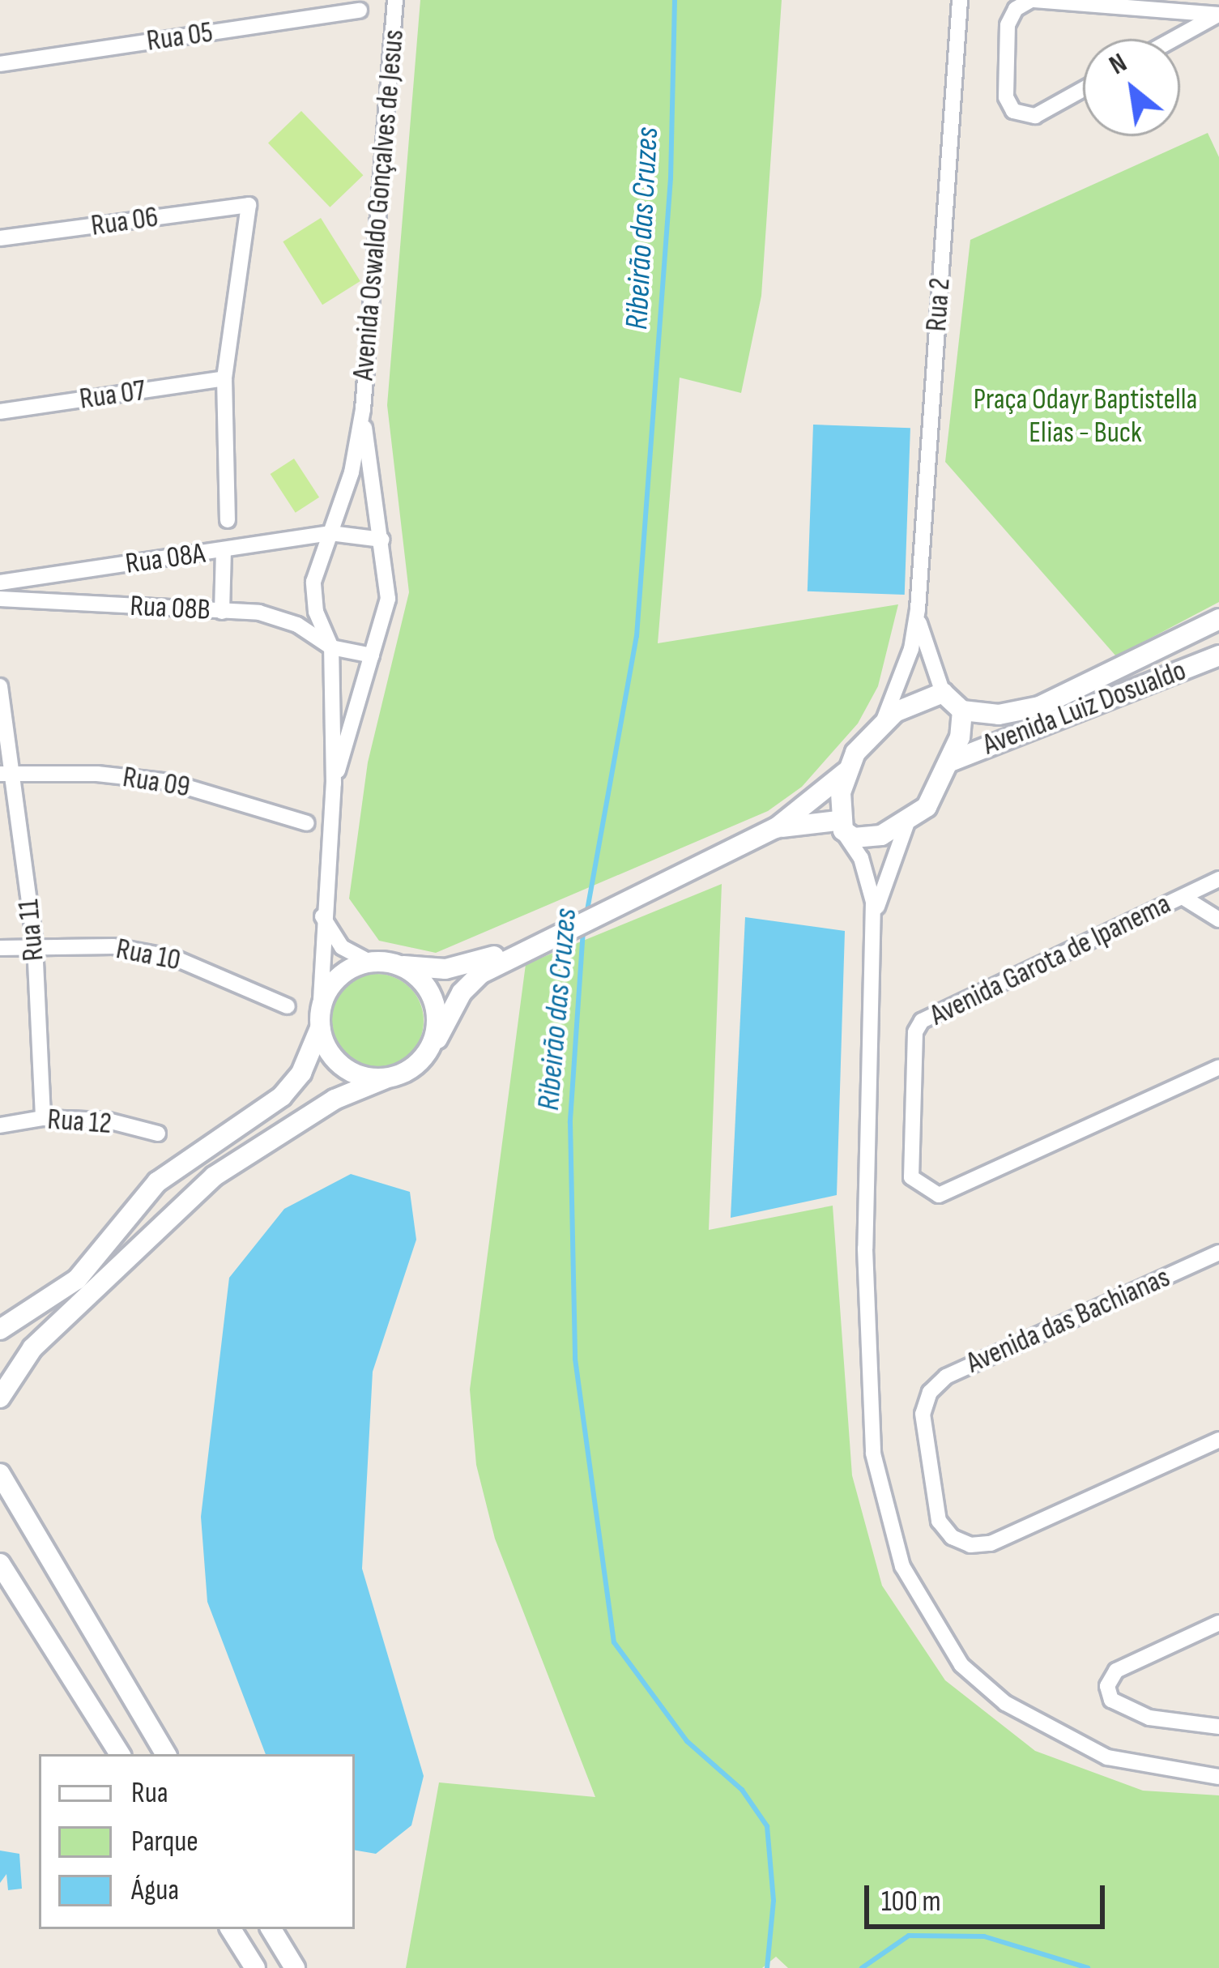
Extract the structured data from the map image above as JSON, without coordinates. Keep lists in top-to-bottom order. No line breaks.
{"streets":{"street":["Rua 05","Avenida Oswaldo Gonçalves de Jesus","Rua 06","Rua 2","Rua 07","Rua 08A","Rua 08B","Avenida Luiz Dosualdo","Rua 09","Rua 11","Rua 10","Avenida Garota de Ipanema","Rua 12","Avenida das Bachianas"]},"crossings":[["Avenida Oswaldo Gonçalves de Jesus","Rua 08A"],["Avenida Oswaldo Gonçalves de Jesus","Rua 08B"],["Rua 06","Rua 07"],["Rua 09","Rua 11"],["Rua 11","Rua 10"],["Rua 11","Rua 12"]],"water":["Ribeirão das Cruzes"],"parks":["Praça Odayr Baptistella Elias - Buck"],"legend":["Rua","Parque","Água"],"scale_bar":"100 m","north":"top left"}
